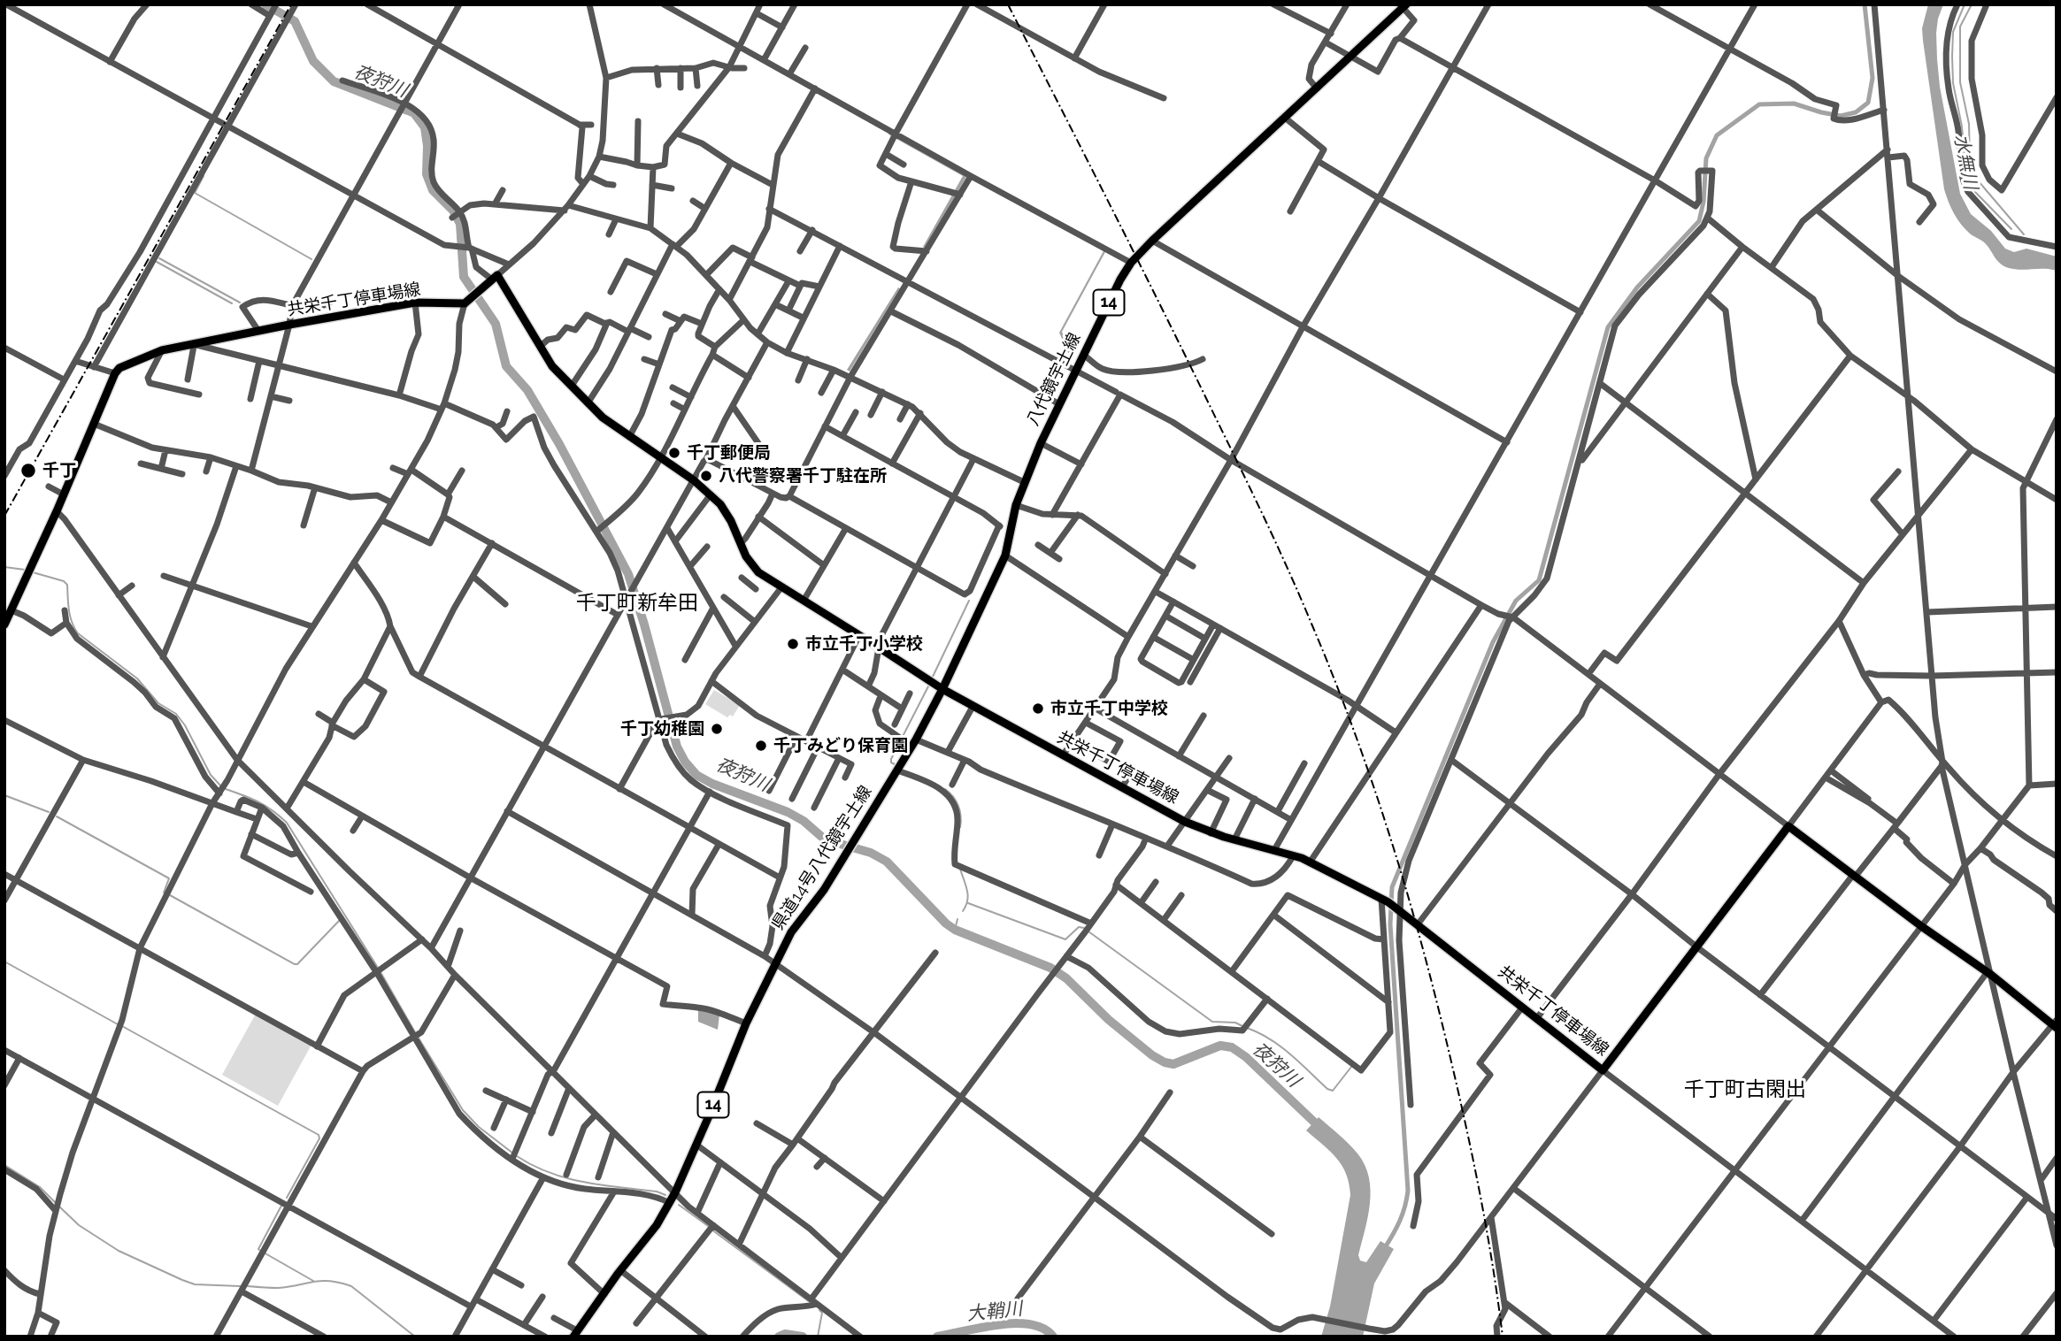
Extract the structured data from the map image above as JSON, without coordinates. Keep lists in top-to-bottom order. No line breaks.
{"streets":{"main road":["共栄千丁停車場線","14","八代鏡宇土線","県道14号八代鏡宇土線"]},"crossings":[["共栄千丁停車場線","八代鏡宇土線"],["共栄千丁停車場線","県道14号八代鏡宇土線"],["八代鏡宇土線","県道14号八代鏡宇土線"]],"districts":["千丁町新牟田","千丁町古閑出"],"water":["夜狩川","水無川","大鞘川"],"places":["千丁郵便局","千丁","八代警察署千丁駐在所","市立千丁小学校","市立千丁中学校","千丁幼稚園","千丁みどり保育園"]}
